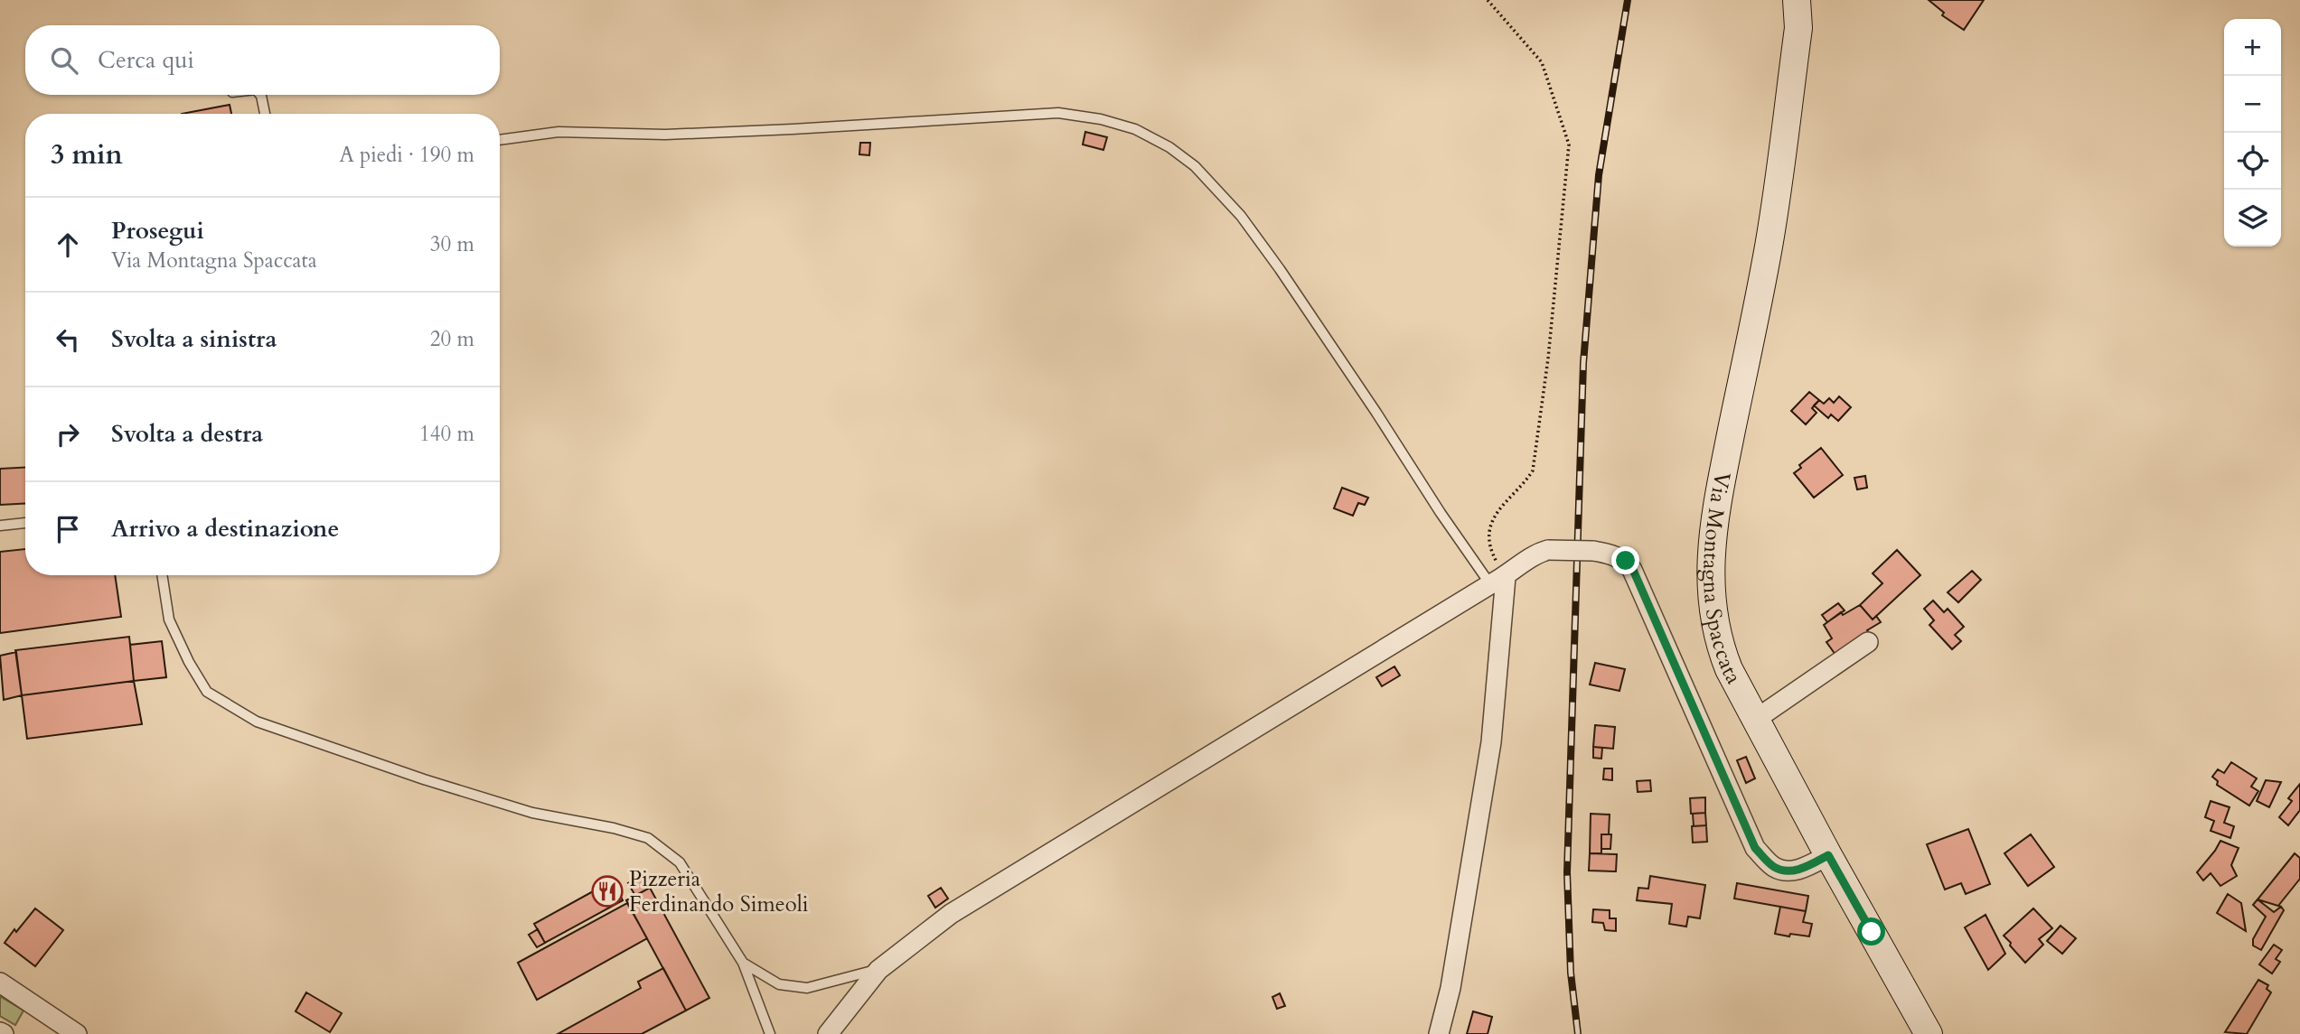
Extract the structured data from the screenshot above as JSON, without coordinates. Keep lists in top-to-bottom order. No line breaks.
{"streets":{"main road":["Via Montagna Spaccata"]},"places":{"restaurant":["Pizzeria Ferdinando Simeoli"]},"page":{"map_buttons":["+","−"],"search":"Cerca qui","heading":["3 min","A piedi · 190 m"],"list":[["Prosegui","Via Montagna Spaccata","30 m"],["Svolta a sinistra","20 m"],["Svolta a destra","140 m"],"Arrivo a destinazione"]}}
